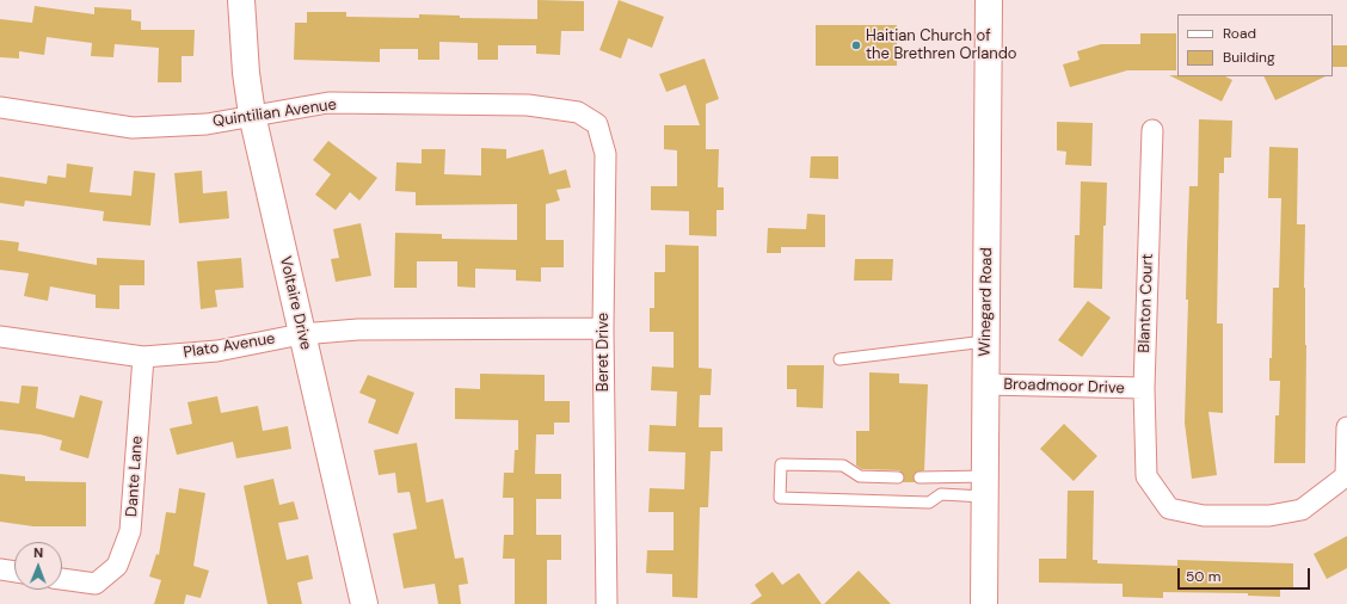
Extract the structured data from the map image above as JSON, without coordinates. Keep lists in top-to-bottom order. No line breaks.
{"streets":{"street":["Quintilian Avenue","Winegard Road","Voltaire Drive","Blanton Court","Plato Avenue","Beret Drive","Broadmoor Drive","Dante Lane"]},"crossings":[["Quintilian Avenue","Voltaire Drive"],["Quintilian Avenue","Beret Drive"],["Winegard Road","Broadmoor Drive"],["Voltaire Drive","Plato Avenue"],["Blanton Court","Broadmoor Drive"],["Plato Avenue","Beret Drive"],["Plato Avenue","Dante Lane"]],"places":["Haitian Church of the Brethren Orlando"],"legend":["Road","Building"],"scale_bar":"50 m","north":"top"}
